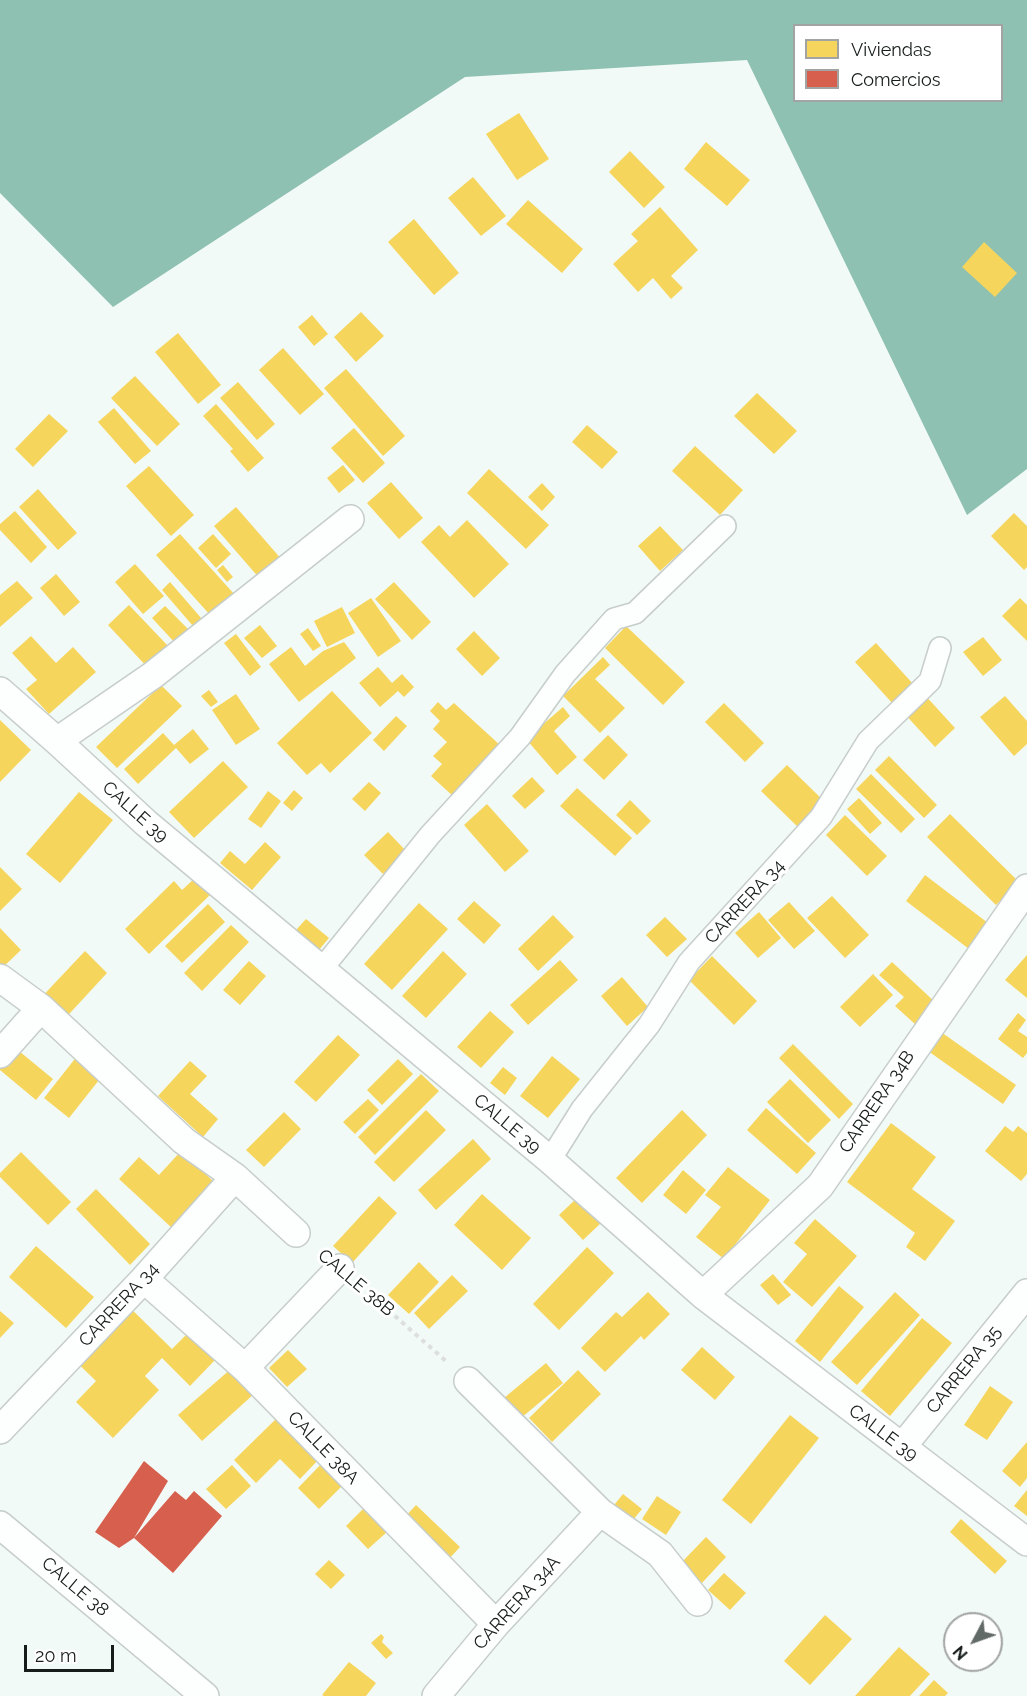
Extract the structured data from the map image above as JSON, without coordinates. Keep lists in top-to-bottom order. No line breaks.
{"streets":{"street":["CALLE 39","CARRERA 34","CARRERA 34B","CARRERA 35","CALLE 38A","CALLE 38","CARRERA 34A"],"path":["CALLE 38B"]},"crossings":[["CALLE 39","CARRERA 34"],["CALLE 39","CARRERA 34B"],["CALLE 39","CARRERA 35"],["CARRERA 34","CALLE 38A"],["CALLE 38A","CARRERA 34A"]],"legend":["Viviendas","Comercios"],"scale_bar":"20 m","north":"bottom left"}
